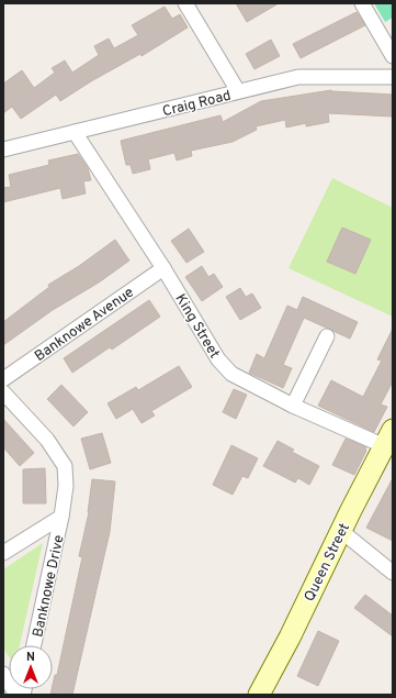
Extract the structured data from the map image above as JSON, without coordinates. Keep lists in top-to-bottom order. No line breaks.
{"streets":{"main road":["Queen Street"],"street":["Craig Road","Banknowe Avenue","King Street","Banknowe Drive"]},"crossings":[["Craig Road","King Street"],["Banknowe Avenue","King Street"],["King Street","Queen Street"]],"north":"top"}
